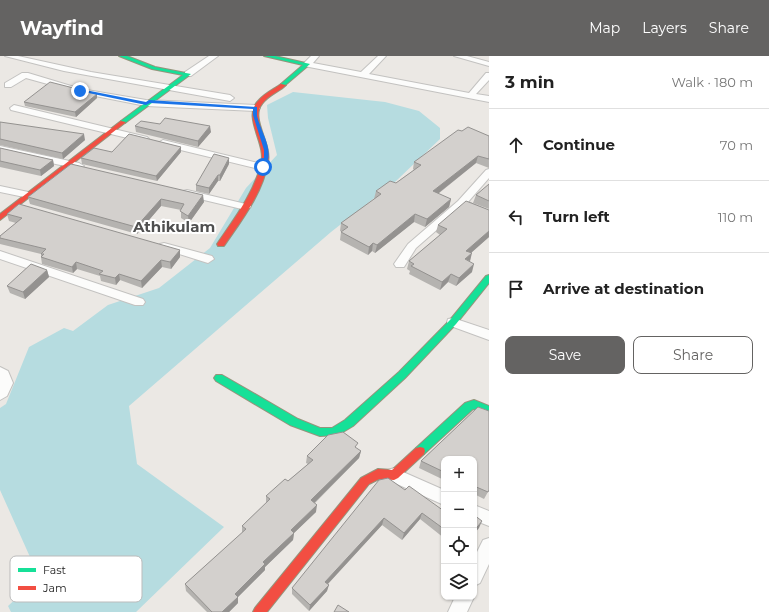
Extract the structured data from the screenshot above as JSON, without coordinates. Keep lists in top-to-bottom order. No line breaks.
{"districts":["Athikulam"],"legend":["Fast","Jam"],"page":{"header":"Wayfind","nav":["Map","Layers","Share"],"heading":["3 min","Walk · 180 m"],"list":[["Continue","70 m"],["Turn left","110 m"],"Arrive at destination"],"buttons":["Save","Share"],"map_buttons":["+","−"]}}
